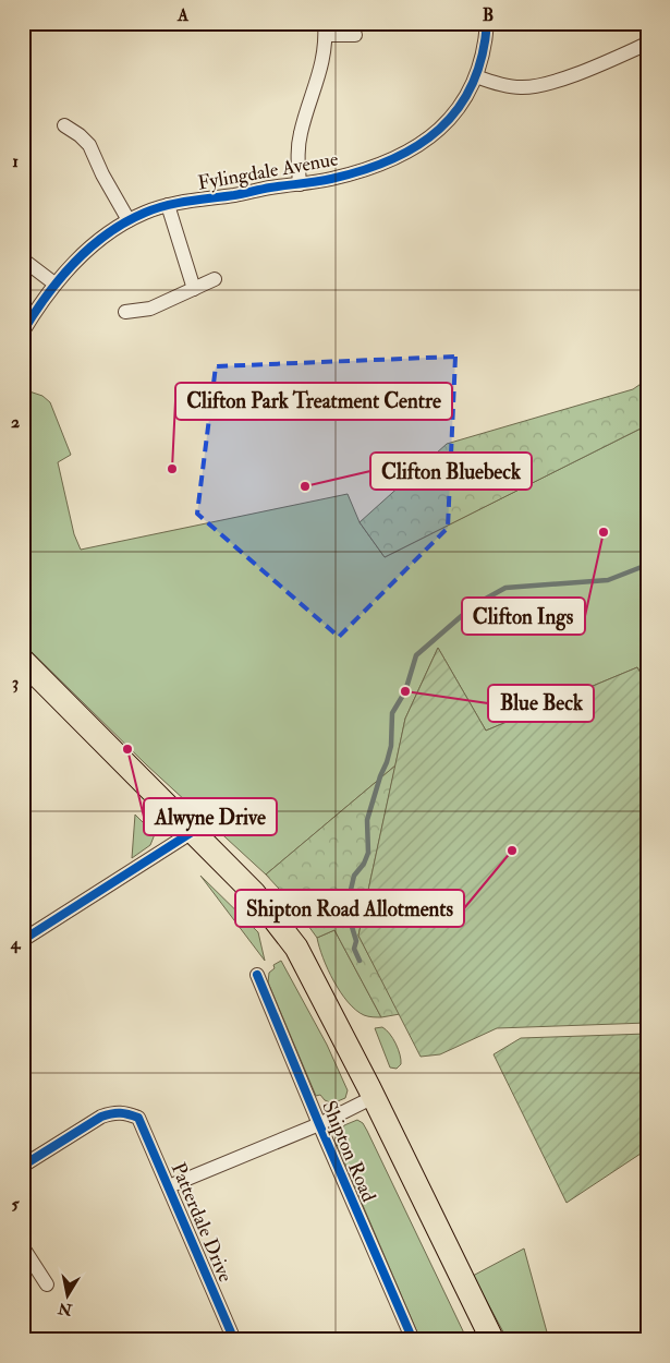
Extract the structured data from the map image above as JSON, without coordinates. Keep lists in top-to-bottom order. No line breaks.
{"streets":{"street":["Fylingdale Avenue","Shipton Road","Patterdale Drive"]},"places":["Clifton Park Treatment Centre","Clifton Bluebeck","Clifton Ings","Blue Beck","Alwyne Drive","Shipton Road Allotments"],"north":"bottom","grid":{"columns":["A","B"],"rows":["1","2","3","4","5"]}}
